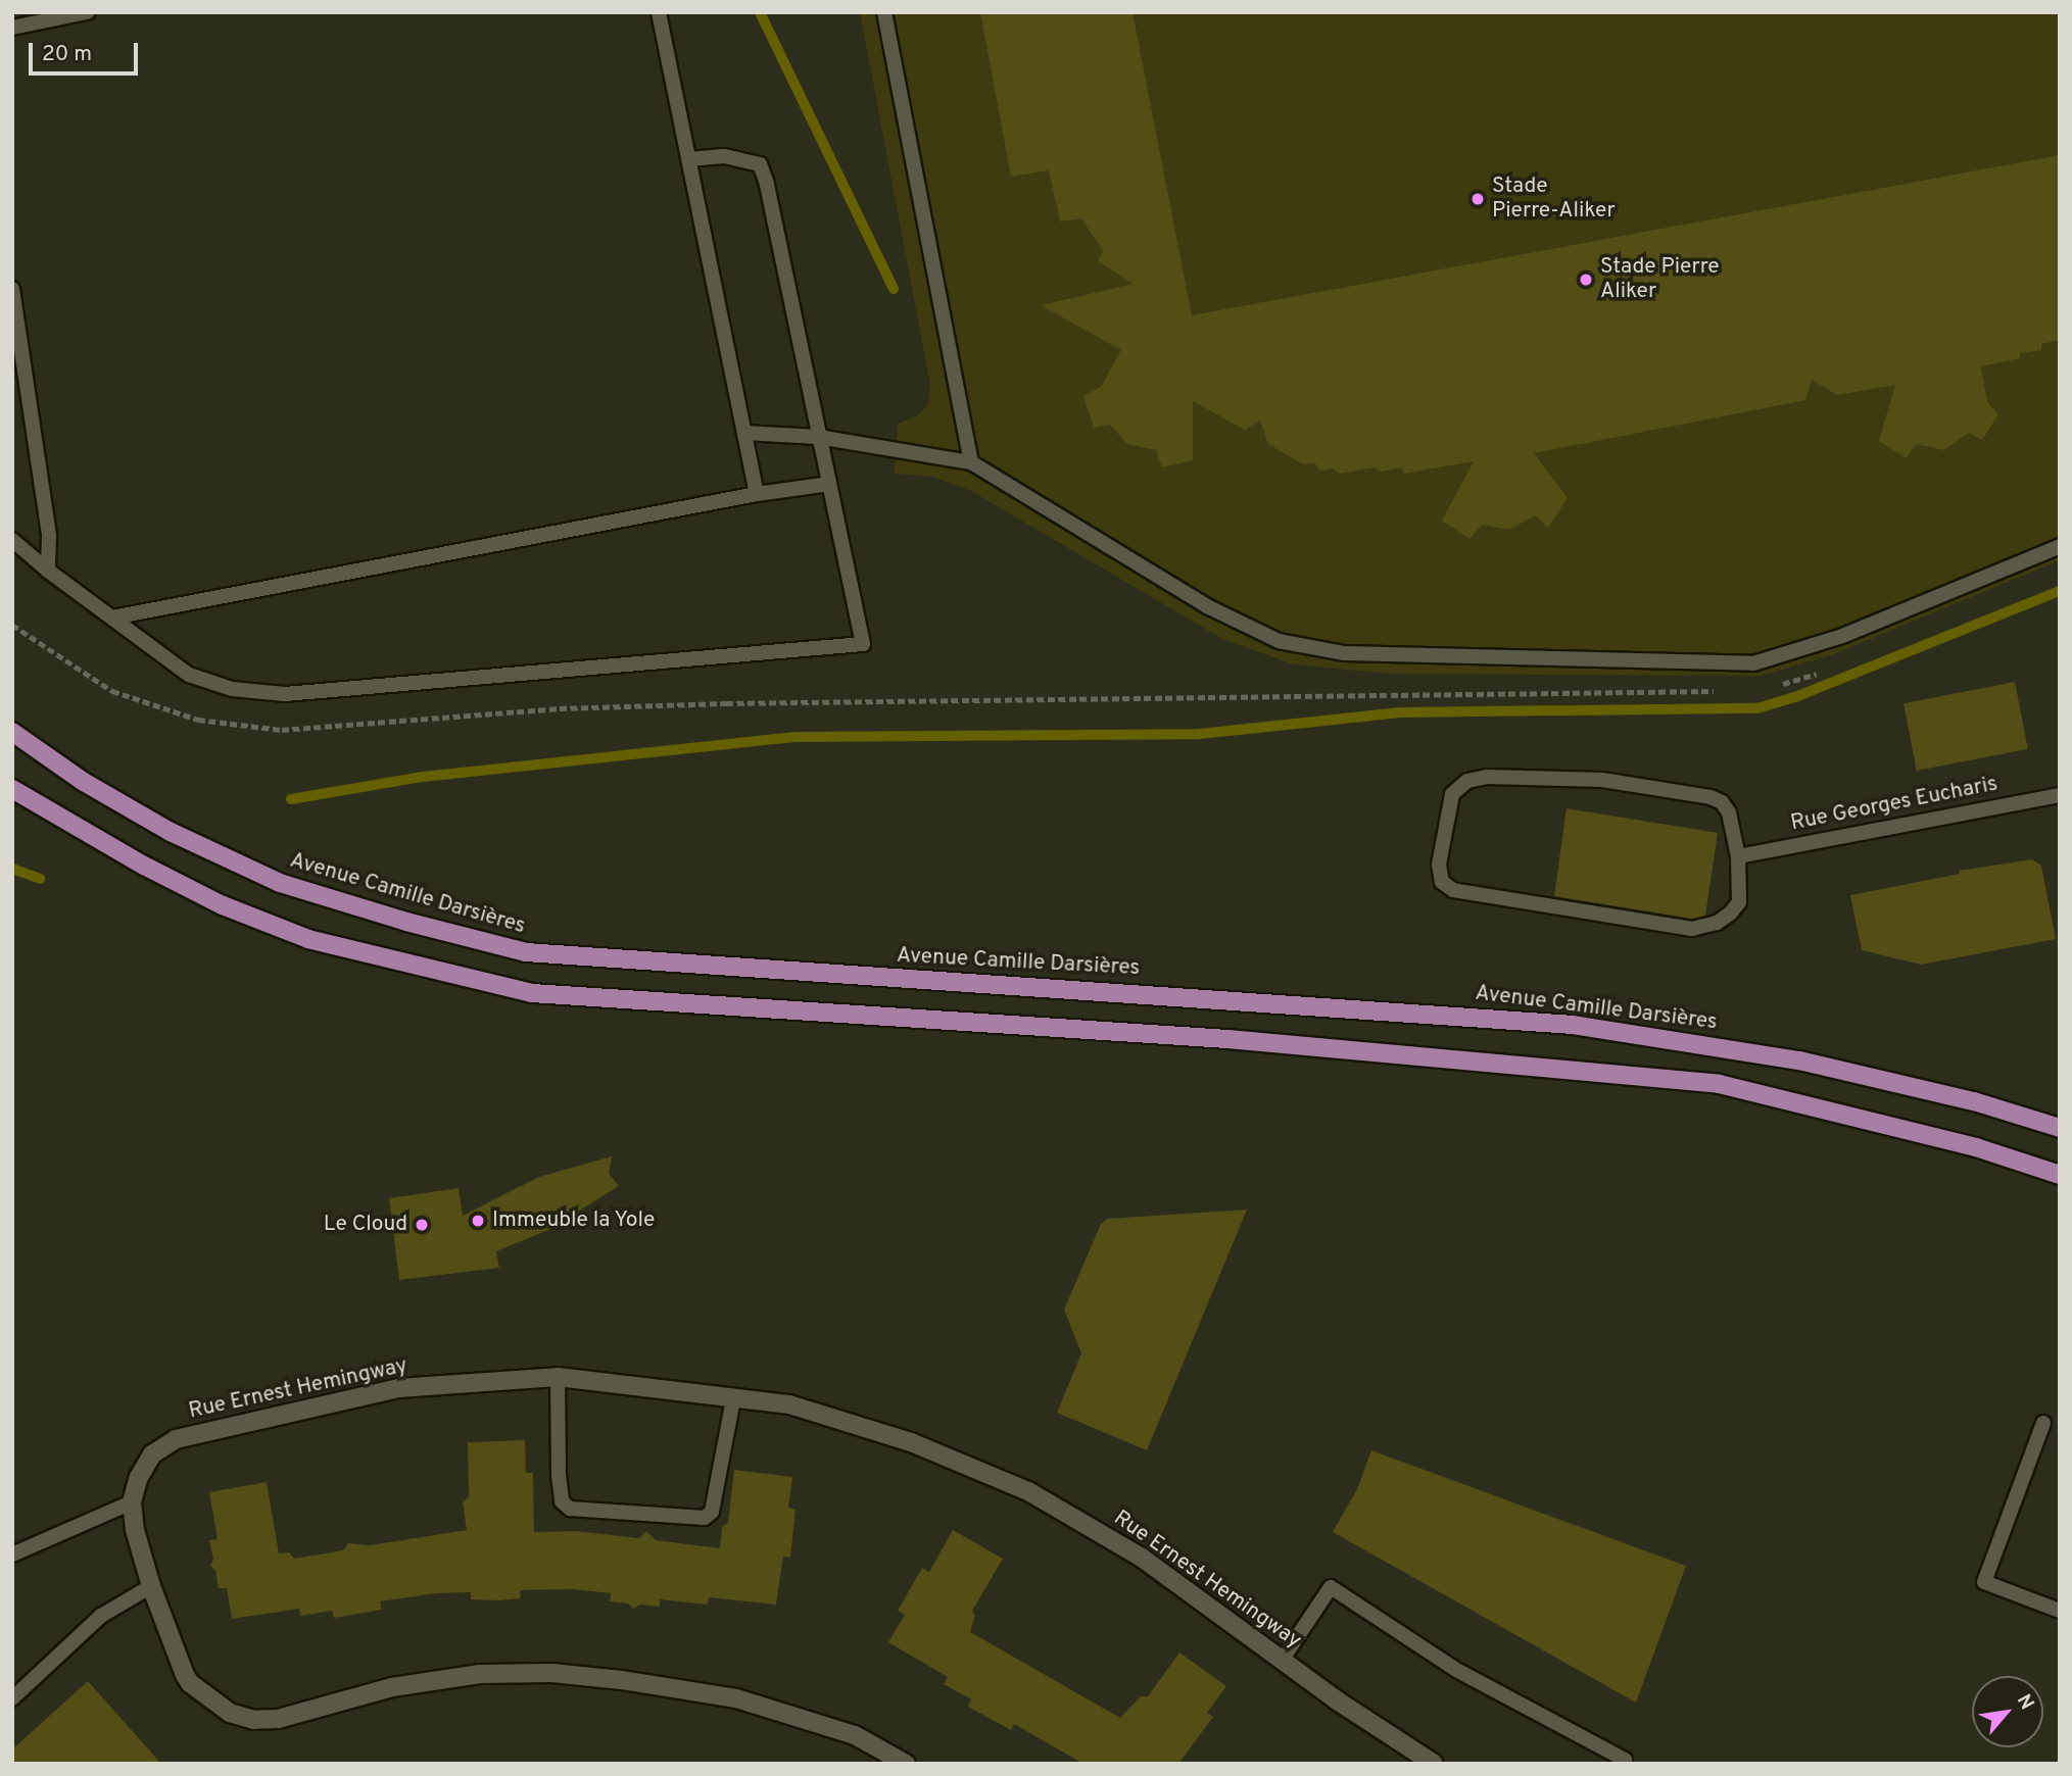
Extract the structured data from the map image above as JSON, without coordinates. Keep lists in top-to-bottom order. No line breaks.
{"streets":{"main road":["Avenue Camille Darsières"],"street":["Rue Ernest Hemingway"],"lane":["Rue Georges Eucharis"]},"places":["Stade Pierre-Aliker","Stade Pierre Aliker","Immeuble la Yole","Le Cloud"],"scale_bar":"20 m","north":"top right"}
